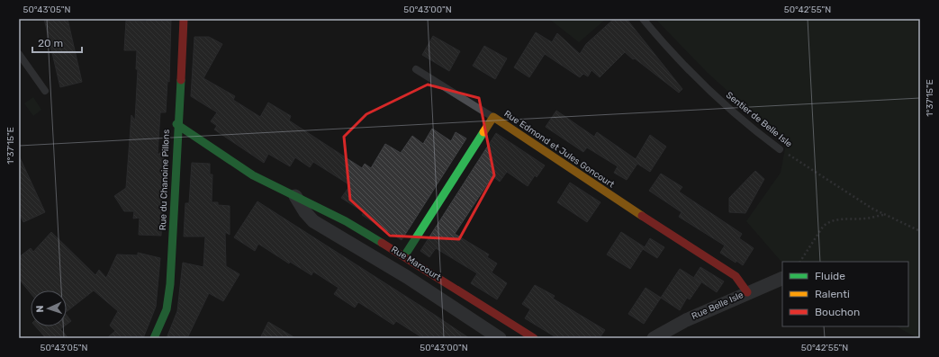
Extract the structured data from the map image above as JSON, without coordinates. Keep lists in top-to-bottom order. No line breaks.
{"streets":{"street":["Rue Edmond et Jules Goncourt","Rue du Chanoine Pillons","Rue Marcourt","Rue Belle Isle"],"lane":["Sentier de Belle Isle"]},"crossings":[["Rue Edmond et Jules Goncourt","Rue Marcourt"],["Rue Edmond et Jules Goncourt","Rue Belle Isle"],["Rue du Chanoine Pillons","Rue Marcourt"]],"legend":["Fluide","Ralenti","Bouchon"],"scale_bar":"20 m","north":"left","coordinates":["50°43'05\"N","50°43'00\"N","50°42'55\"N","1°37'15\"E"]}
